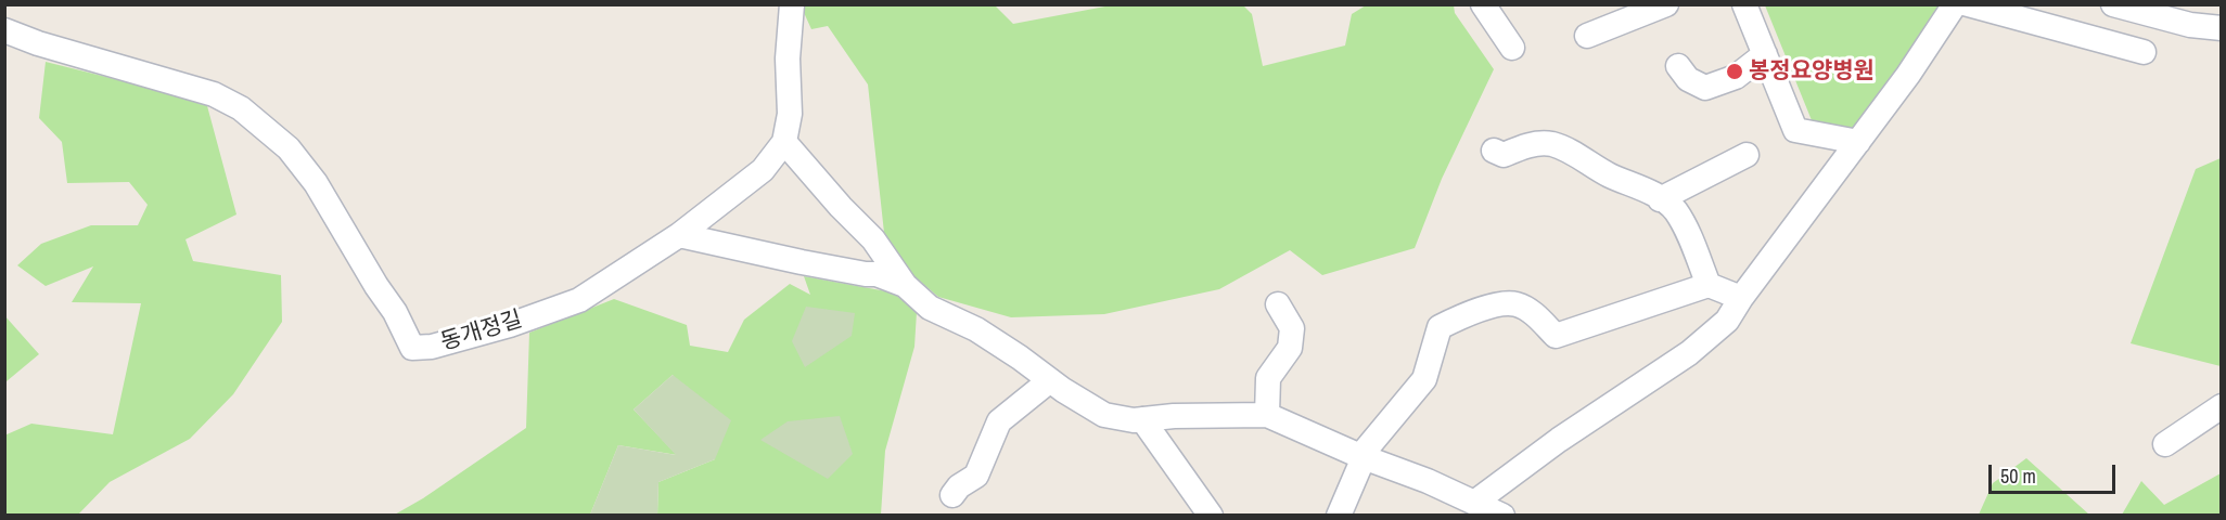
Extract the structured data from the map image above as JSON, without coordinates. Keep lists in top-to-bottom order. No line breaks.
{"streets":{"street":["동개정길"]},"places":["봉정요양병원"],"scale_bar":"50 m"}
